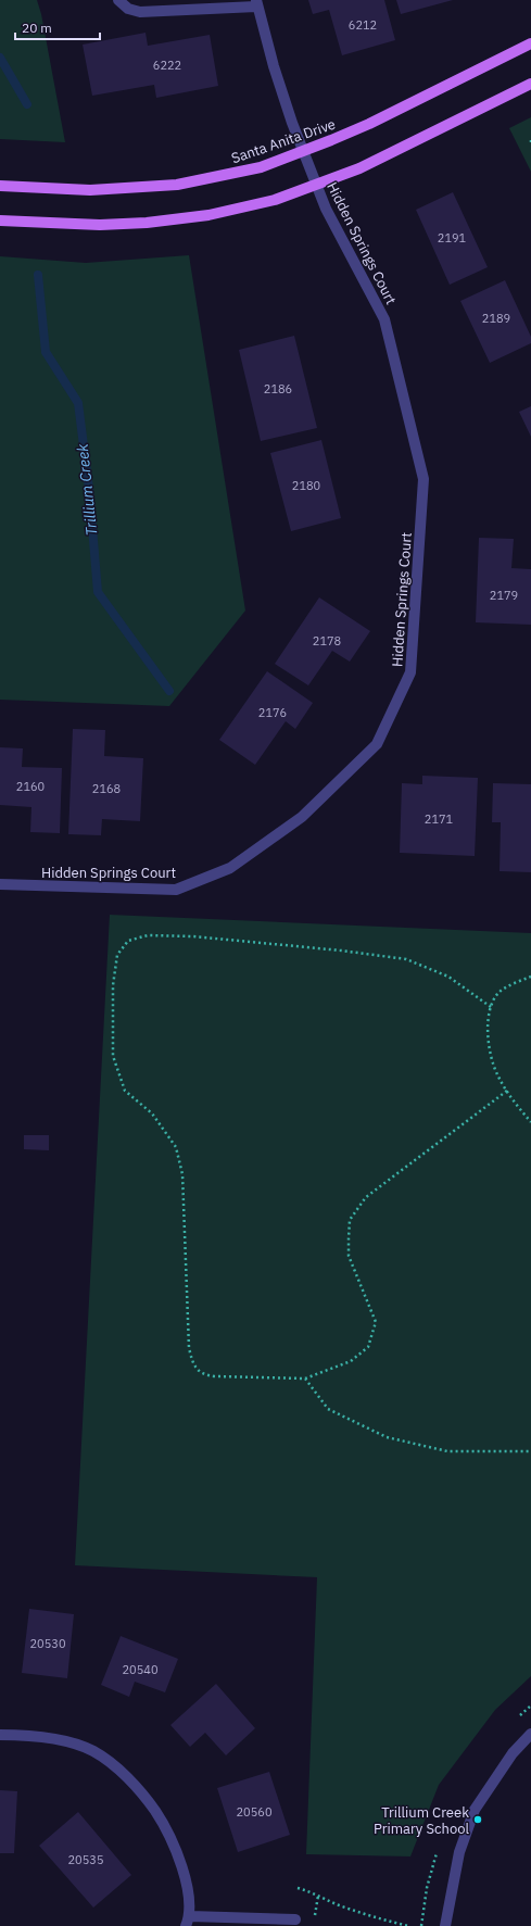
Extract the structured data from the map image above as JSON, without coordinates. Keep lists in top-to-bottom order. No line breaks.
{"streets":{"main road":["Santa Anita Drive"],"street":["Hidden Springs Court"]},"crossings":[["Santa Anita Drive","Hidden Springs Court"]],"water":["Trillium Creek"],"places":["Trillium Creek Primary School"],"house_numbers":["6212","6222","2191","2189","2186","2180","2179","2178","2176","2160","2168","2171","20530","20540","20560","20535"],"scale_bar":"20 m"}
